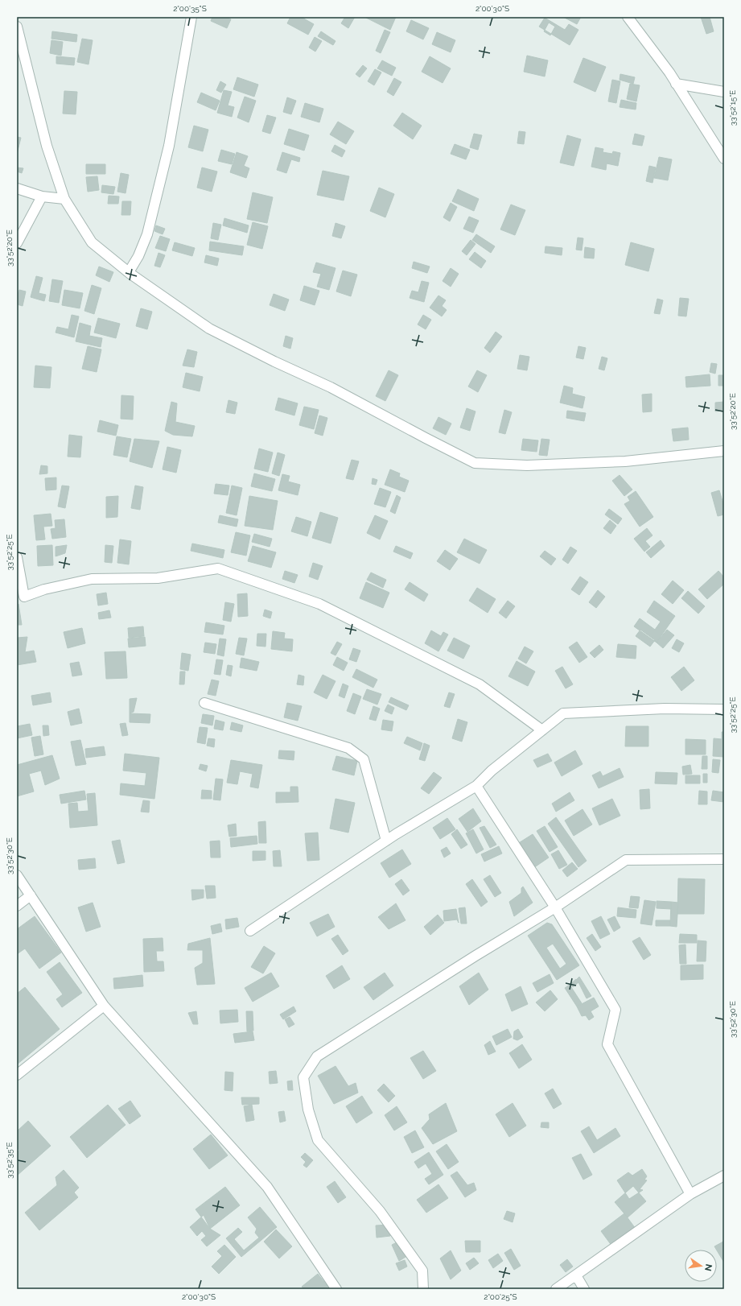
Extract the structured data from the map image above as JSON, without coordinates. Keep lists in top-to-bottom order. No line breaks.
{"north":"right","coordinates":["2°00'35\"S","2°00'30\"S","33°52'15\"E","33°52'20\"E","33°52'25\"E","33°52'30\"E","33°52'35\"E","2°00'25\"S"]}
